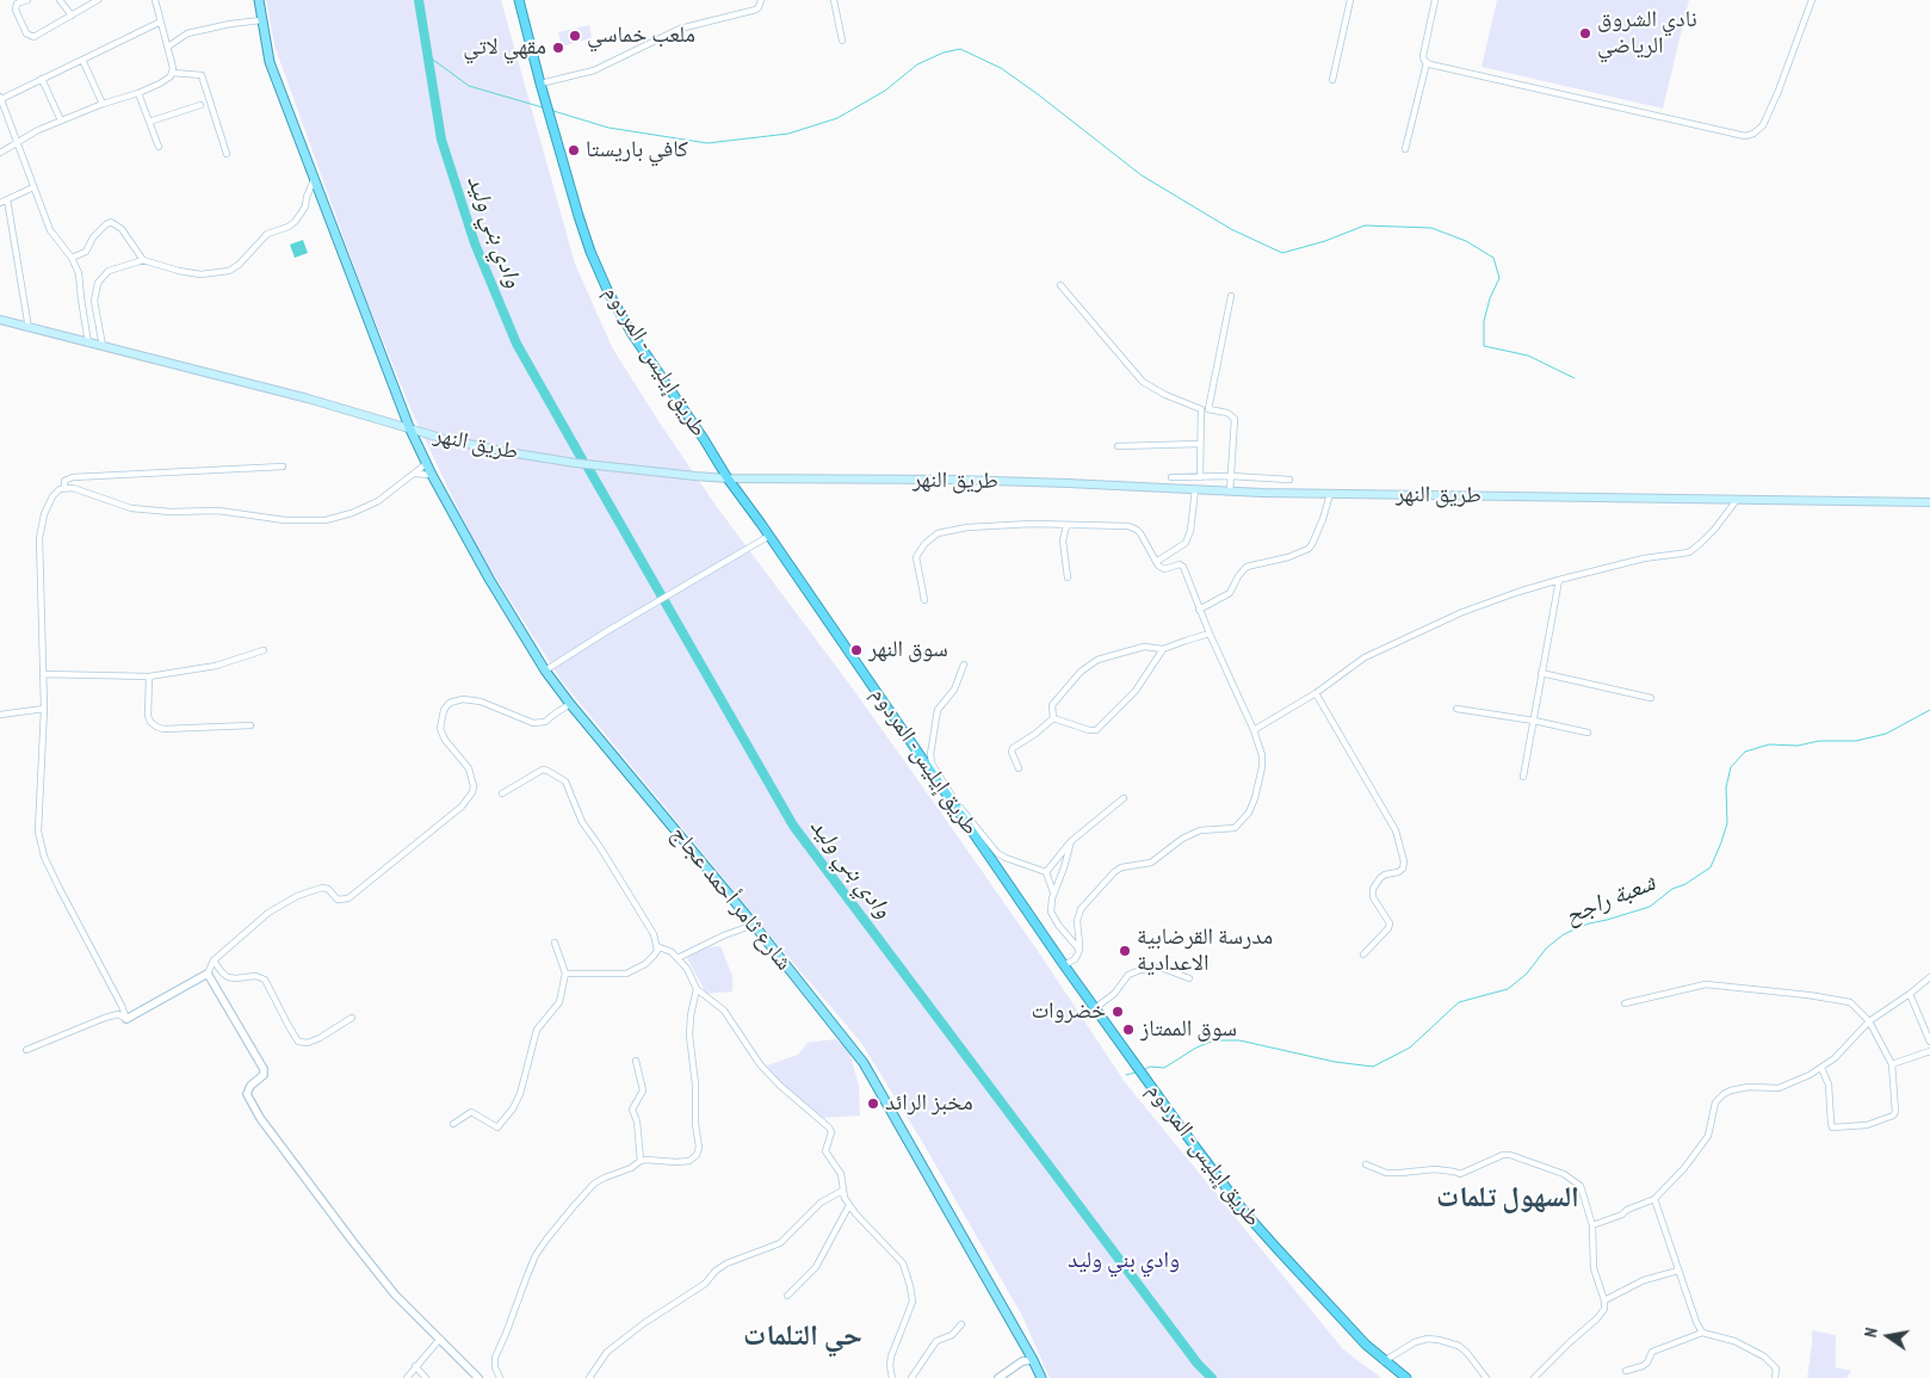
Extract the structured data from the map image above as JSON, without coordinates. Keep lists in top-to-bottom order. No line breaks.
{"streets":{"highway":["طريق إيليس- المردوم"],"main road":["طريق النهر","شارع ثامر أحمد عجاج"]},"crossings":[["طريق إيليس- المردوم","طريق النهر"],["طريق النهر","شارع ثامر أحمد عجاج"]],"districts":["السهول تلمات","حي التلمات"],"water":["وادي بني وليد","شعبة راجح"],"parks":["وادي بني وليد"],"places":["نادي الشروق الرياضي","ملعب خماسي","مقهي لاتي","كافي باريستا","سوق النهر","مدرسة القرضابية الاعدادية","خضروات","سوق الممتاز","مخبز الرائد"],"north":"left"}
